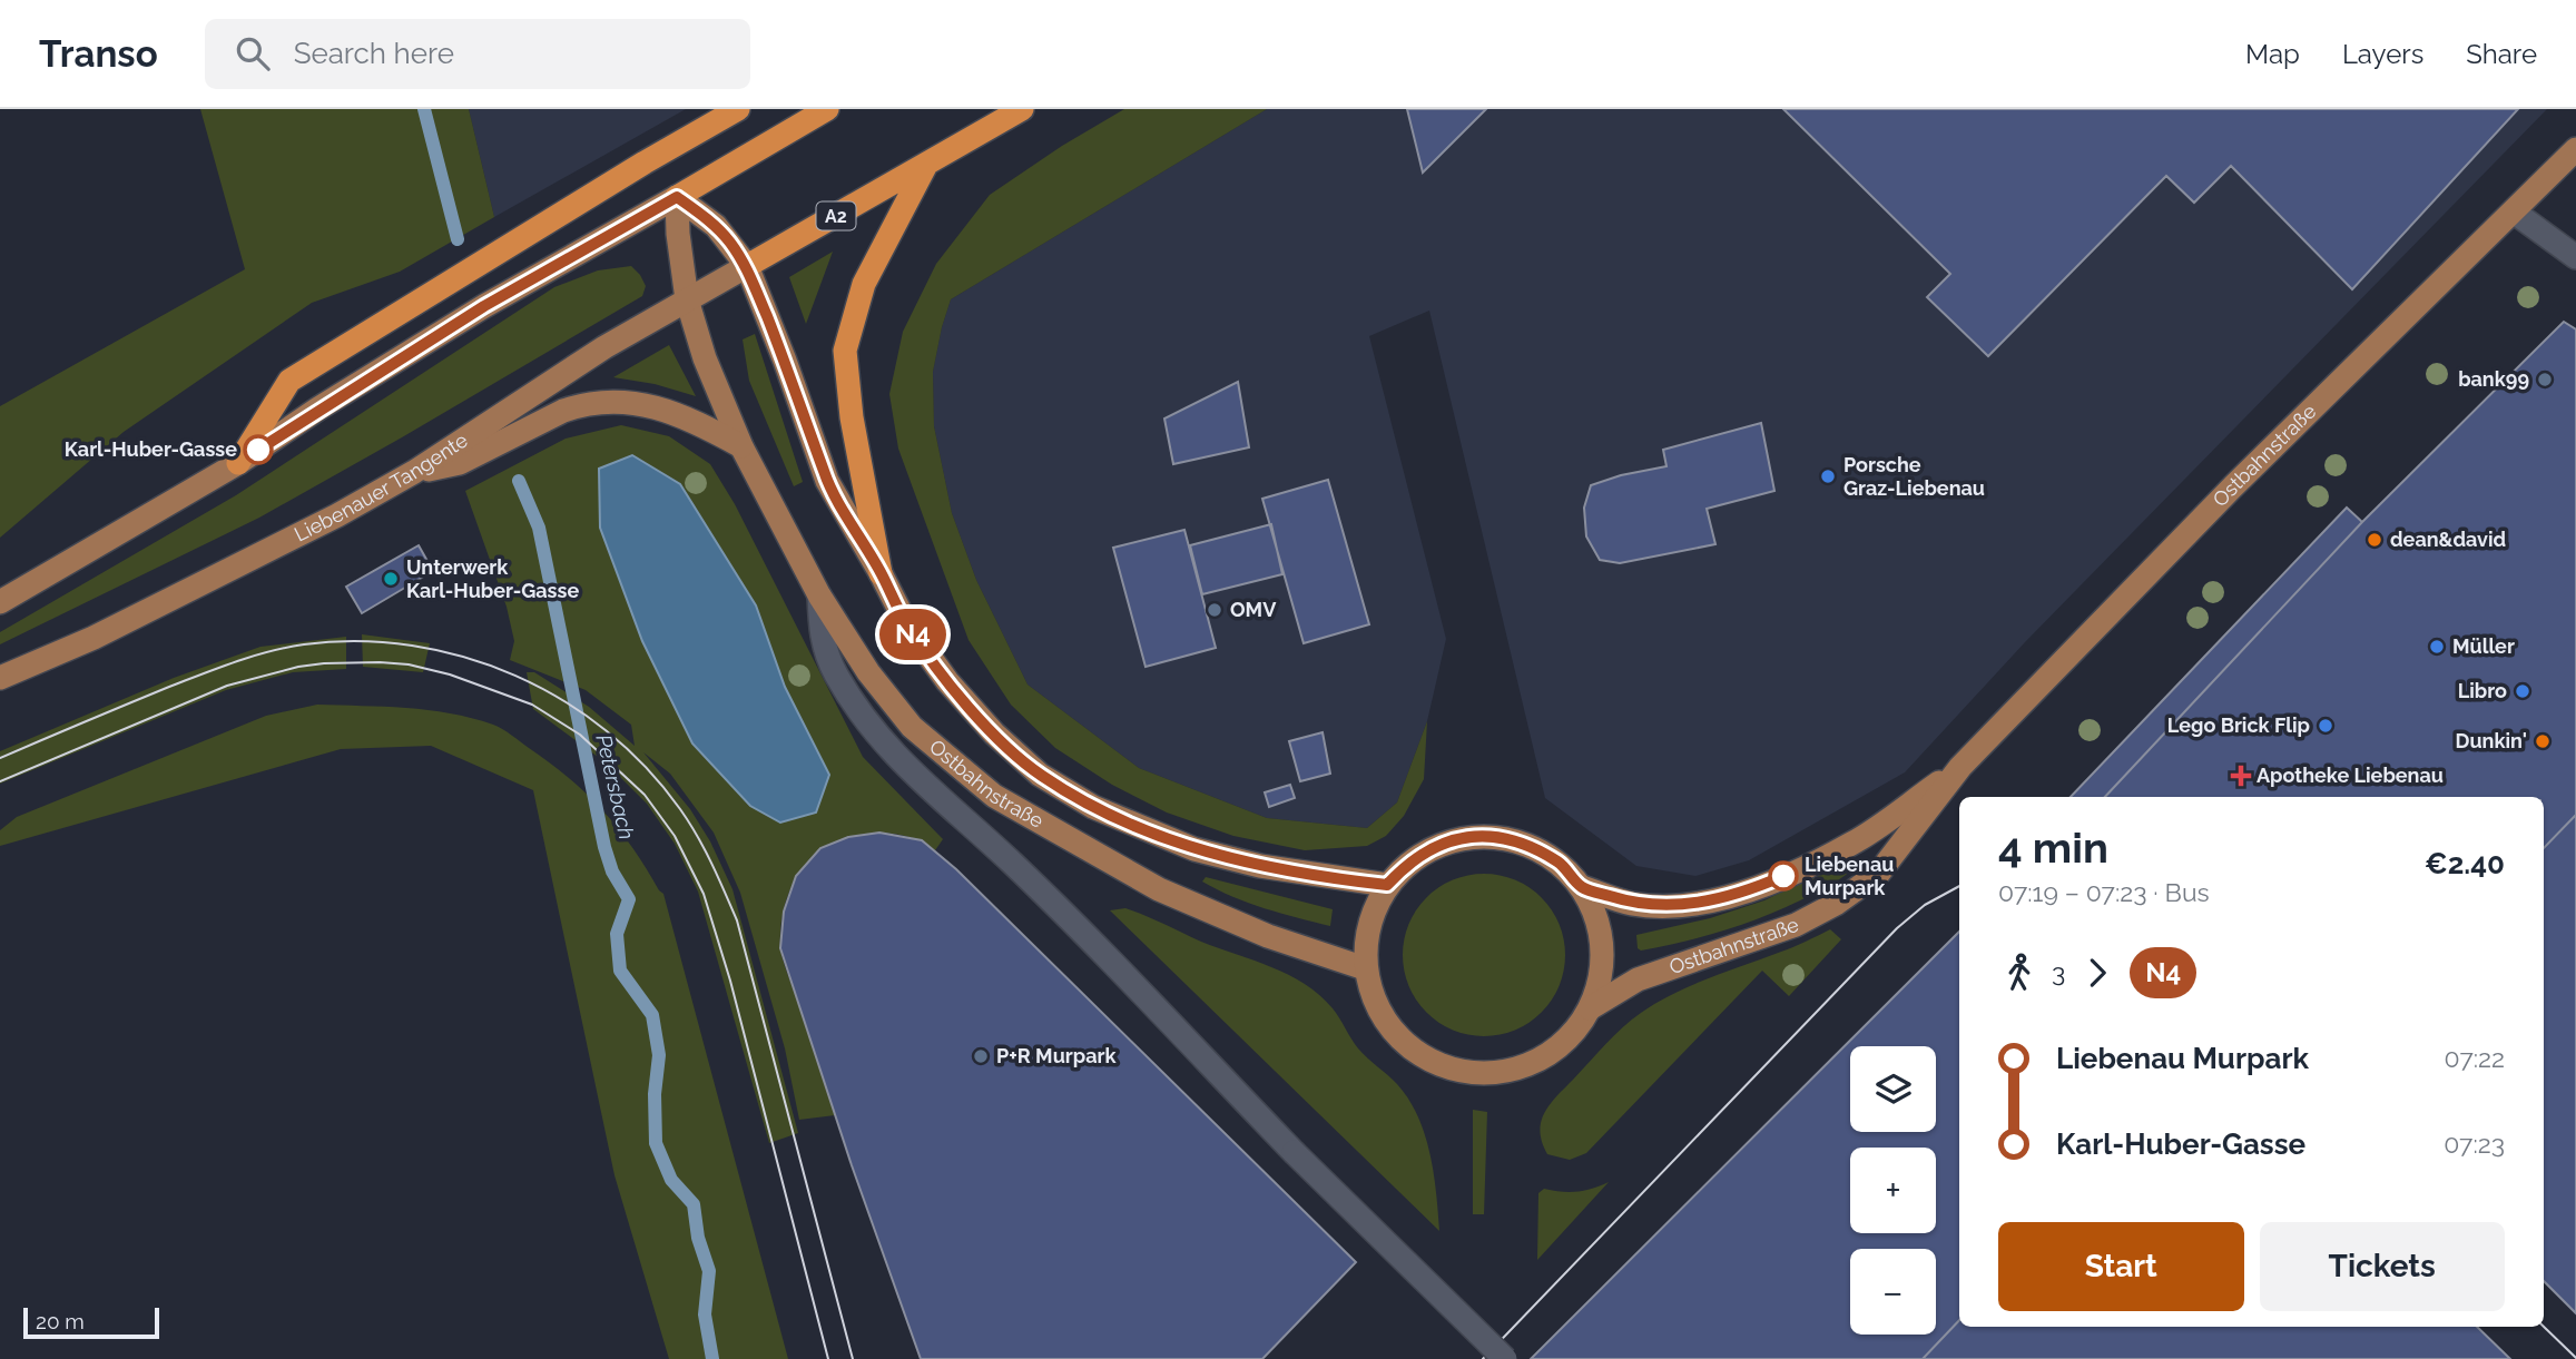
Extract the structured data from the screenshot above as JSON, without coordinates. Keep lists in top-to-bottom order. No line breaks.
{"streets":{"highway":["A2"],"main road":["Ostbahnstraße","Liebenauer Tangente"]},"crossings":[["A2","Ostbahnstraße"],["A2","Liebenauer Tangente"],["Ostbahnstraße","Liebenauer Tangente"]],"water":["Petersbach"],"places":{"other":["bank99","Karl-Huber-Gasse","Porsche Graz-Liebenau","dean&david","Unterwerk Karl-Huber-Gasse","OMV","Müller","Libro","Lego Brick Flip","Dunkin'","Liebenau Murpark","P+R Murpark"],"health":["Apotheke Liebenau"]},"lines":["bus line N4"],"scale_bar":"20 m","page":{"header":"Transo","search":"Search here","nav":["Map","Layers","Share"],"on_map":"N4","heading":["4 min","07:19 – 07:23 · Bus","€2.40"],"legs":["3","N4"],"list":[{"name":"Liebenau Murpark","value":"07:22"},{"name":"Karl-Huber-Gasse","value":"07:23"}],"map_buttons":["+","−"],"buttons":["Start","Tickets"],"scale":"20 m"}}
